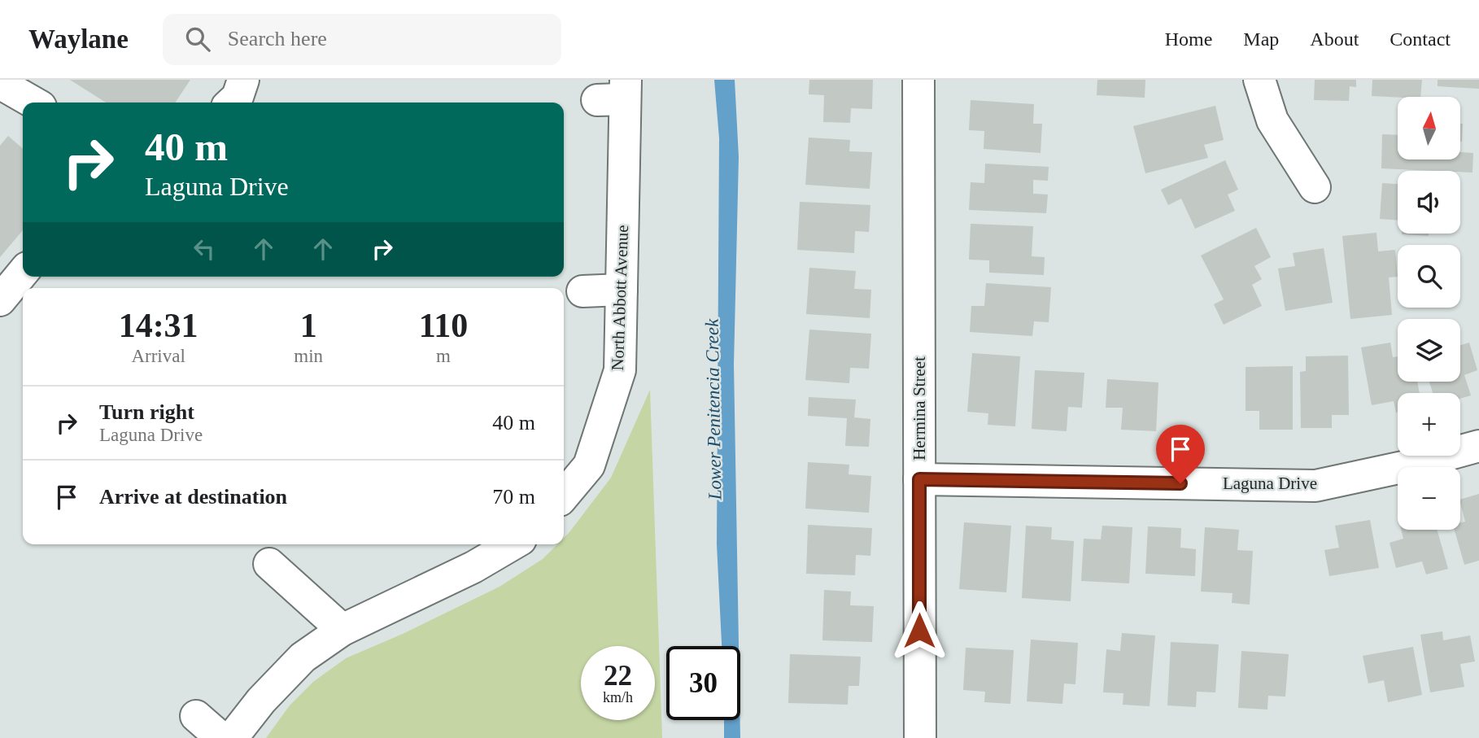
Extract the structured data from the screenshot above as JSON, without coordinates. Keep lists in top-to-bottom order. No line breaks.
{"streets":{"street":["North Abbott Avenue","Hermina Street","Laguna Drive"]},"crossings":[["Hermina Street","Laguna Drive"]],"water":["Lower Penitencia Creek"],"north":"top","page":{"header":"Waylane","search":"Search here","nav":["Home","Map","About","Contact"],"map_buttons":["+","−"],"turn":["40 m","Laguna Drive"],"eta":["14:31","Arrival","1","min","110","m"],"list":[{"name":"Turn right","note":"Laguna Drive","value":"40 m"},{"name":"Arrive at destination","value":"70 m"}],"speed":"22 km/h","limit":"30"}}
